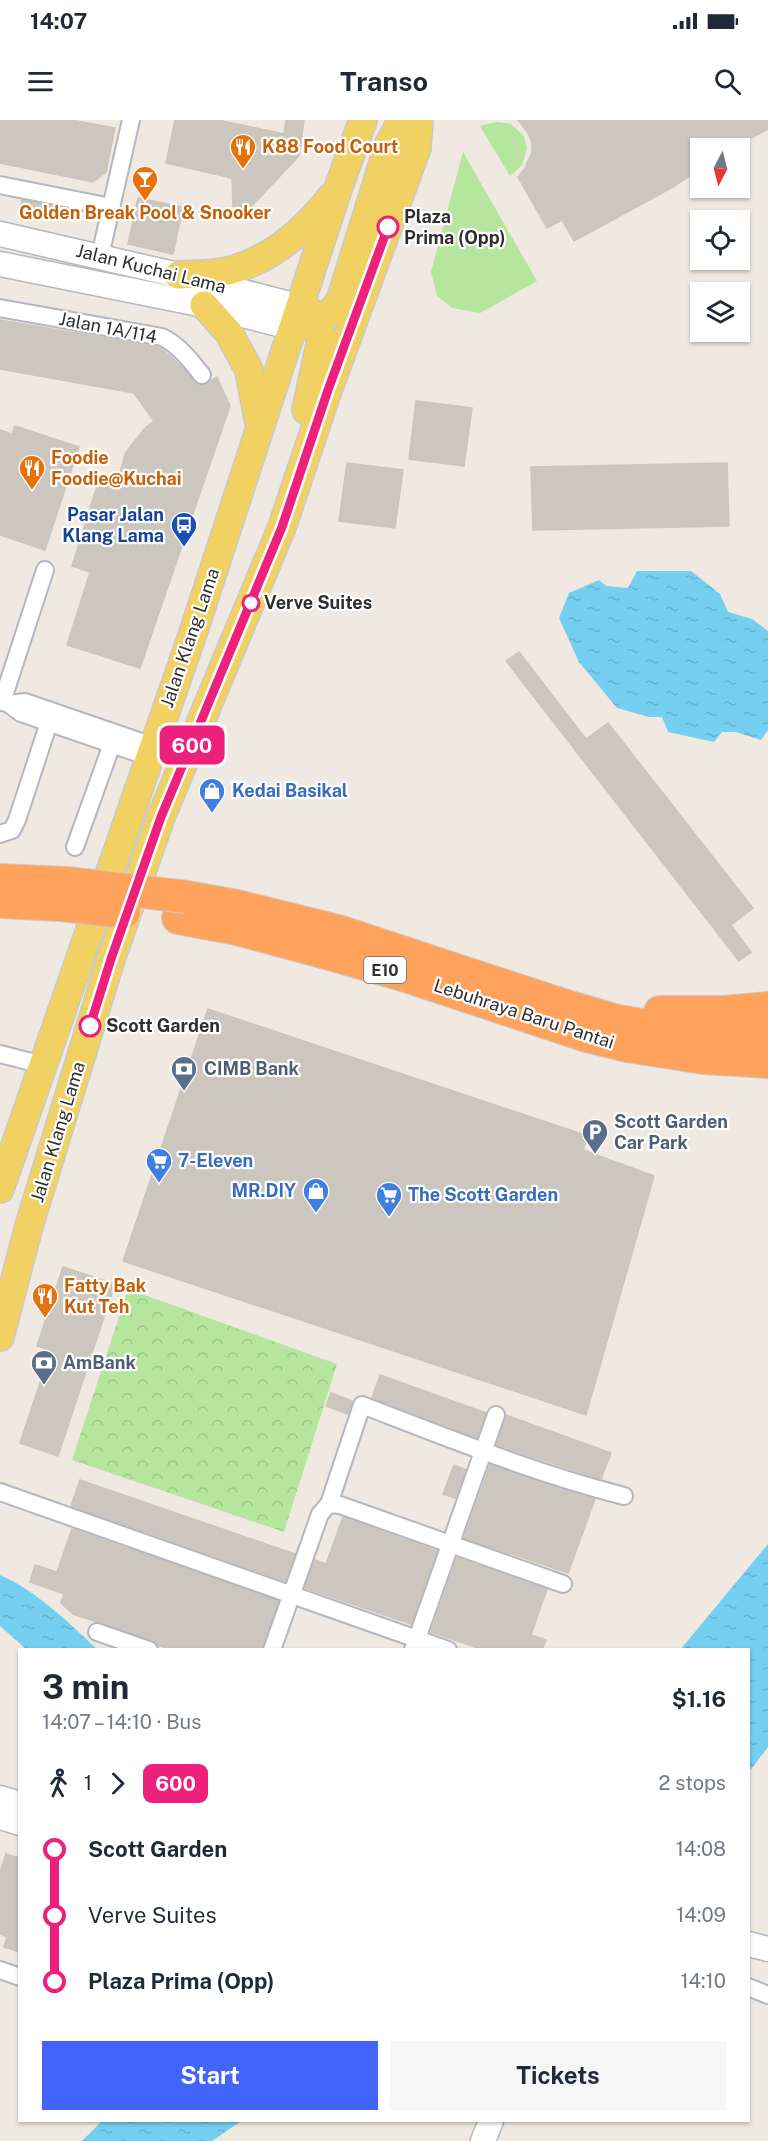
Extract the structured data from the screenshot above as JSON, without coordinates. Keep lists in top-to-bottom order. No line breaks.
{"streets":{"highway":["E10","Lebuhraya Baru Pantai"],"main road":["Jalan Kuchai Lama","Jalan Klang Lama"],"street":["Jalan 1A/114"]},"crossings":[["Jalan Kuchai Lama","Jalan Klang Lama"]],"places":{"restaurant":["K88 Food Court","Foodie Foodie@Kuchai","Fatty Bak Kut Teh"],"bar":["Golden Break Pool & Snooker"],"other":["Plaza Prima (Opp)","Verve Suites","Scott Garden"],"bus stop":["Pasar Jalan Klang Lama"],"shop":["Kedai Basikal","MR.DIY"],"bank":["CIMB Bank","AmBank"],"parking":["Scott Garden Car Park"],"supermarket":["7-Eleven","The Scott Garden"]},"lines":["bus line 600"],"north":"bottom","page":{"status":"14:07","header":"Transo","on_map":"600","heading":["3 min","14:07 – 14:10 · Bus","$1.16"],"legs":["1","600","2 stops"],"list":[{"name":"Scott Garden","value":"14:08"},{"name":"Verve Suites","value":"14:09"},{"name":"Plaza Prima (Opp)","value":"14:10"}],"buttons":["Start","Tickets"]}}
